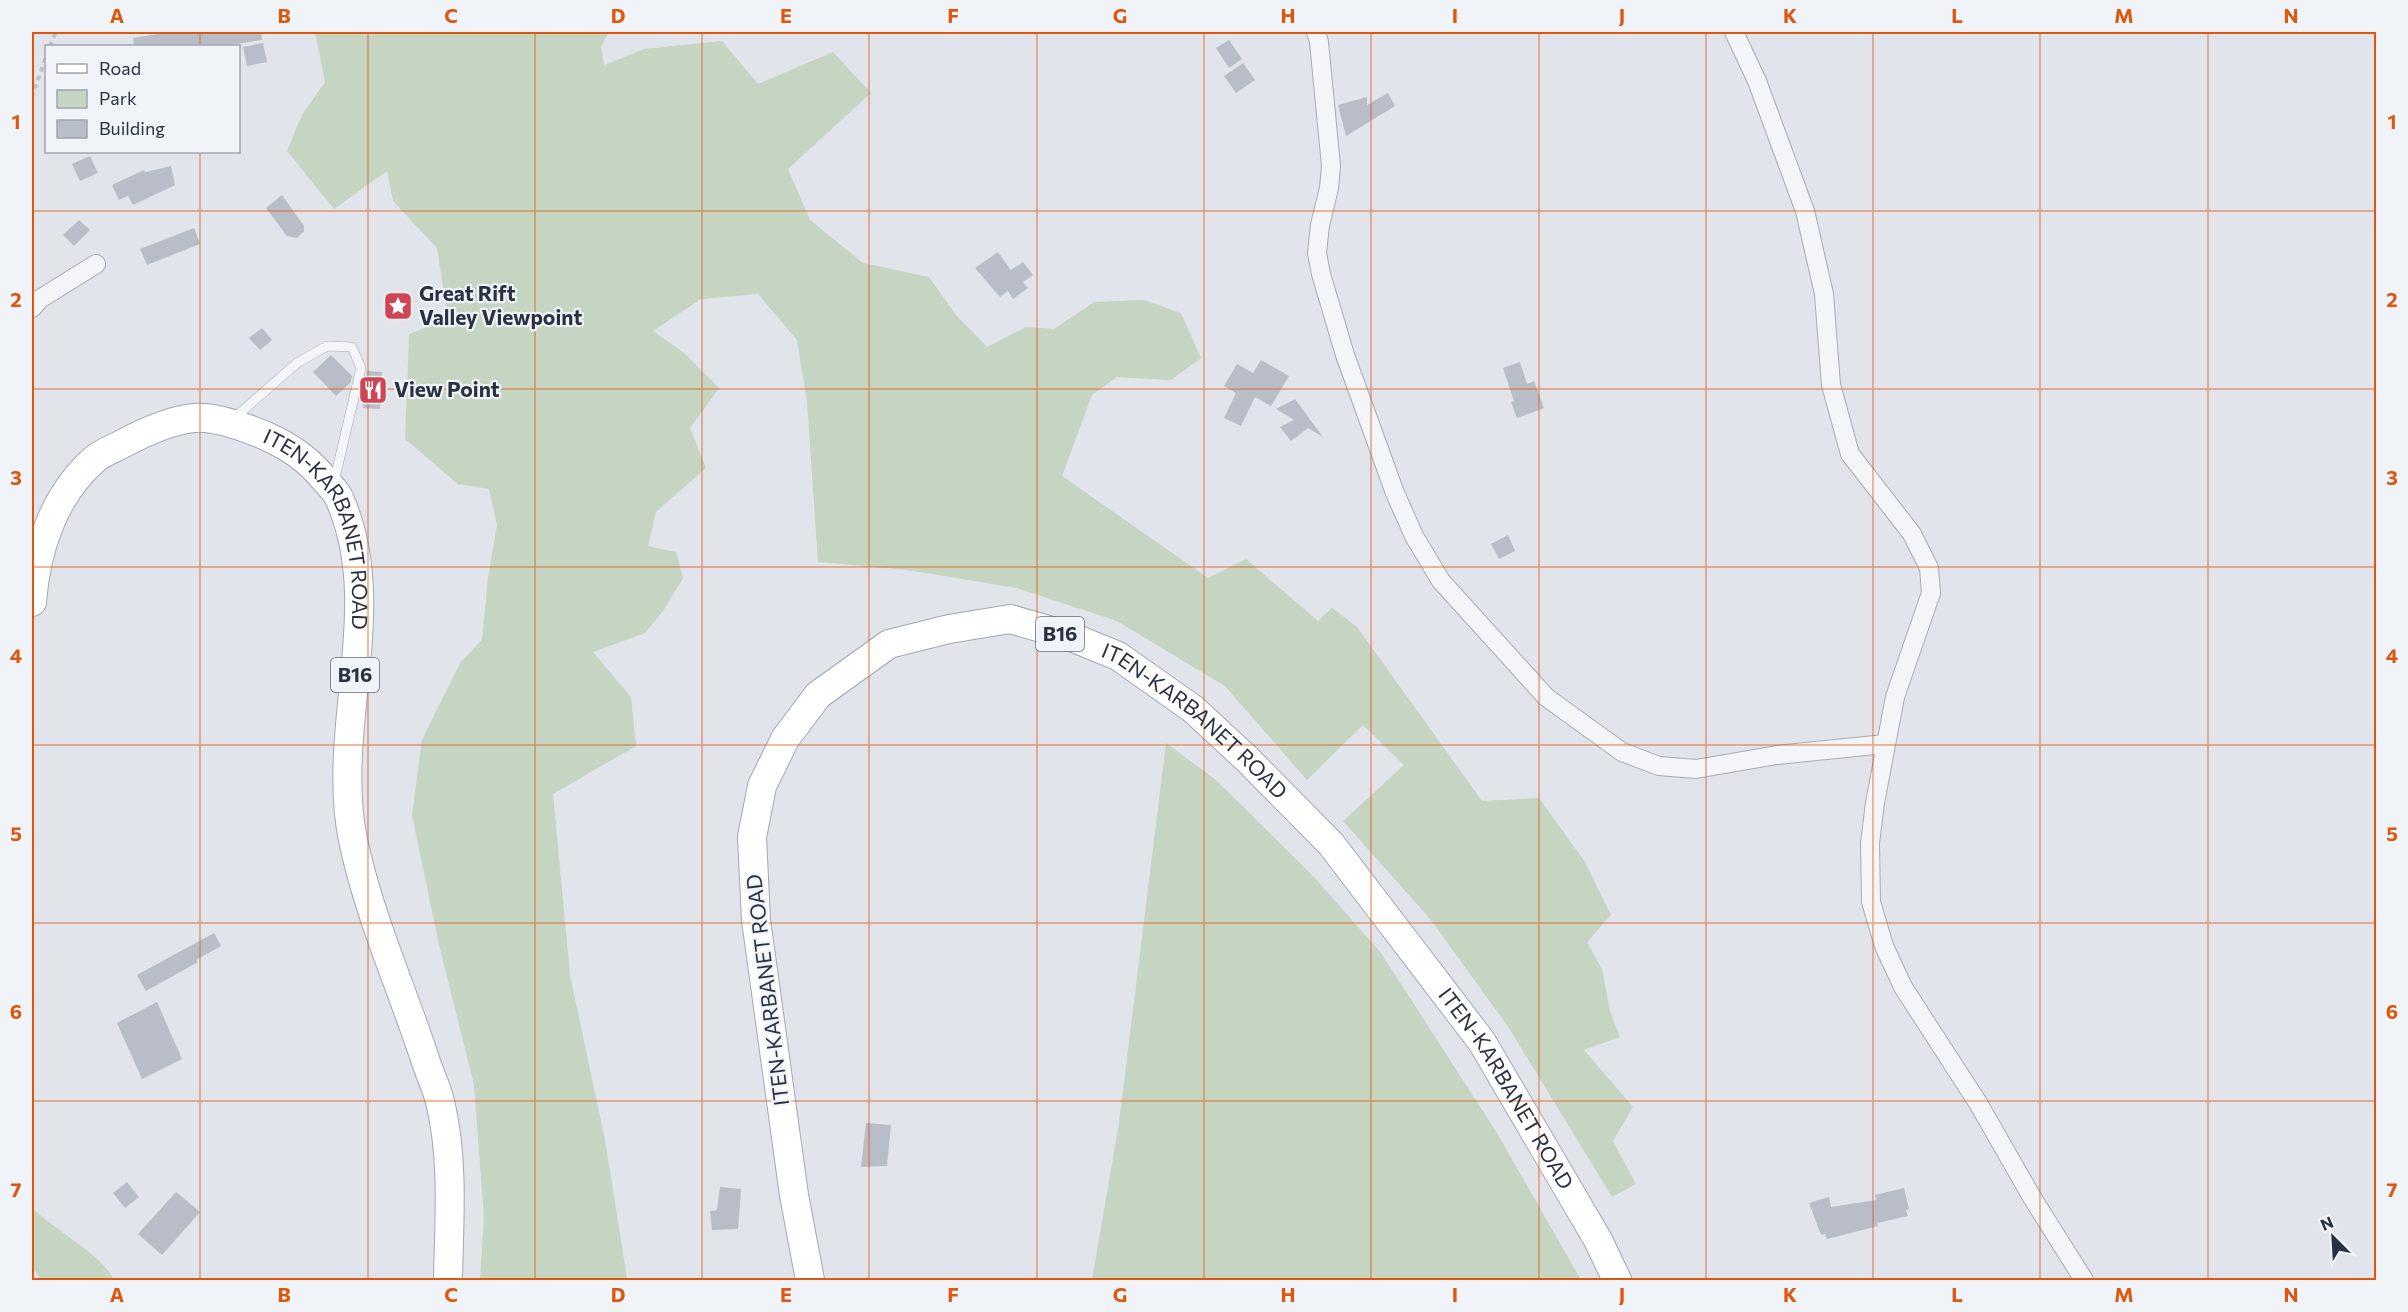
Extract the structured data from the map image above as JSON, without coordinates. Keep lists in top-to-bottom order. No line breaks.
{"streets":{"main road":["ITEN-KARBANET ROAD","B16"]},"places":{"place":["Great Rift Valley Viewpoint"],"restaurant":["View Point"]},"legend":["Road","Park","Building"],"north":"top left","grid":{"columns":["A","B","C","D","E","F","G","H","I","J","K","L","M","N"],"rows":["1","2","3","4","5","6","7"]}}
